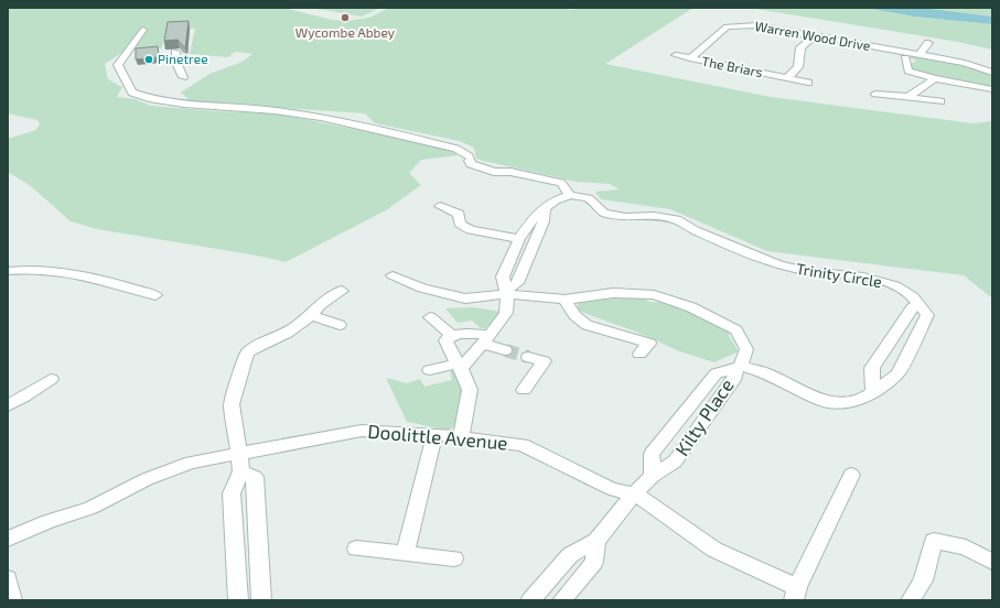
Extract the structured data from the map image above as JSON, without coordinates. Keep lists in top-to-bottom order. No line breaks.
{"streets":{"street":["Warren Wood Drive","The Briars","Trinity Circle","Kilty Place","Doolittle Avenue"]},"crossings":[["Warren Wood Drive","The Briars"],["Kilty Place","Doolittle Avenue"]],"places":["Wycombe Abbey","Pinetree"]}
